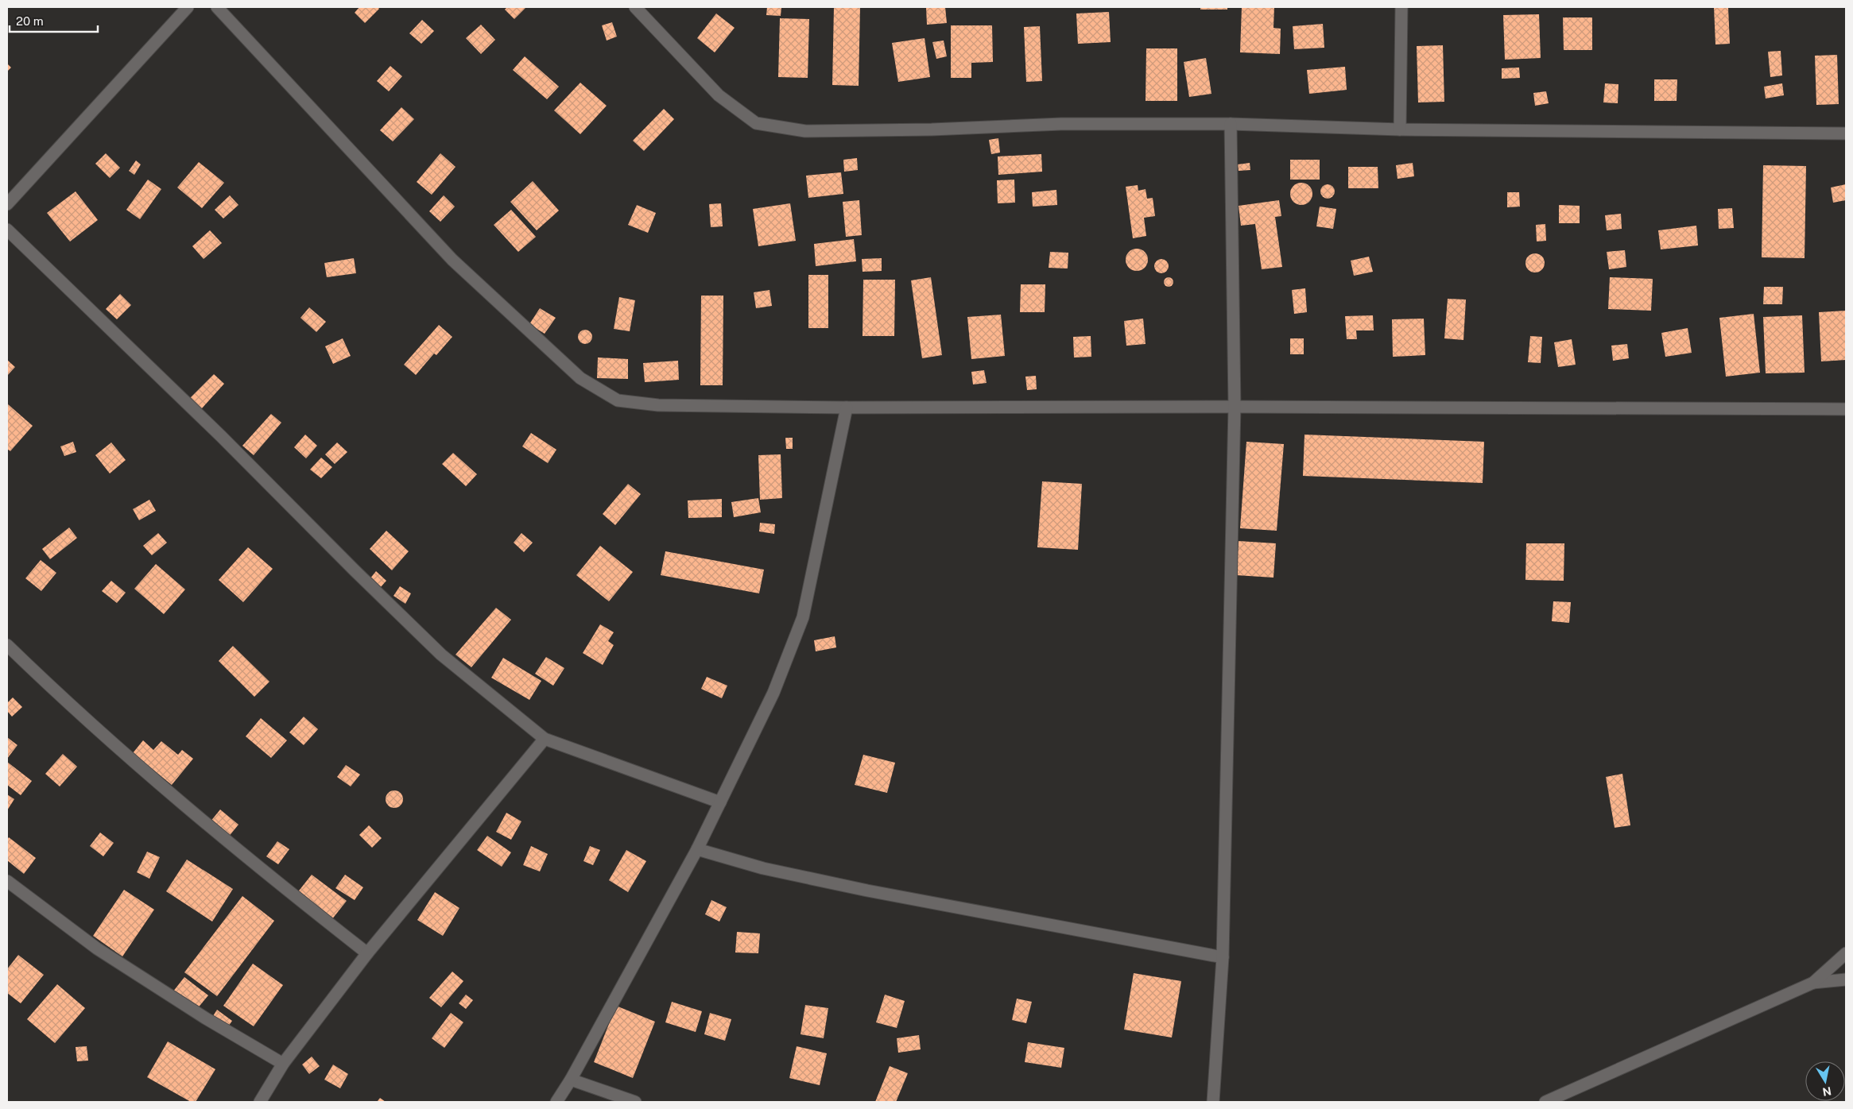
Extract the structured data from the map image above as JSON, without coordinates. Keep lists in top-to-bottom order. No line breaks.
{"scale_bar":"20 m","north":"bottom"}
